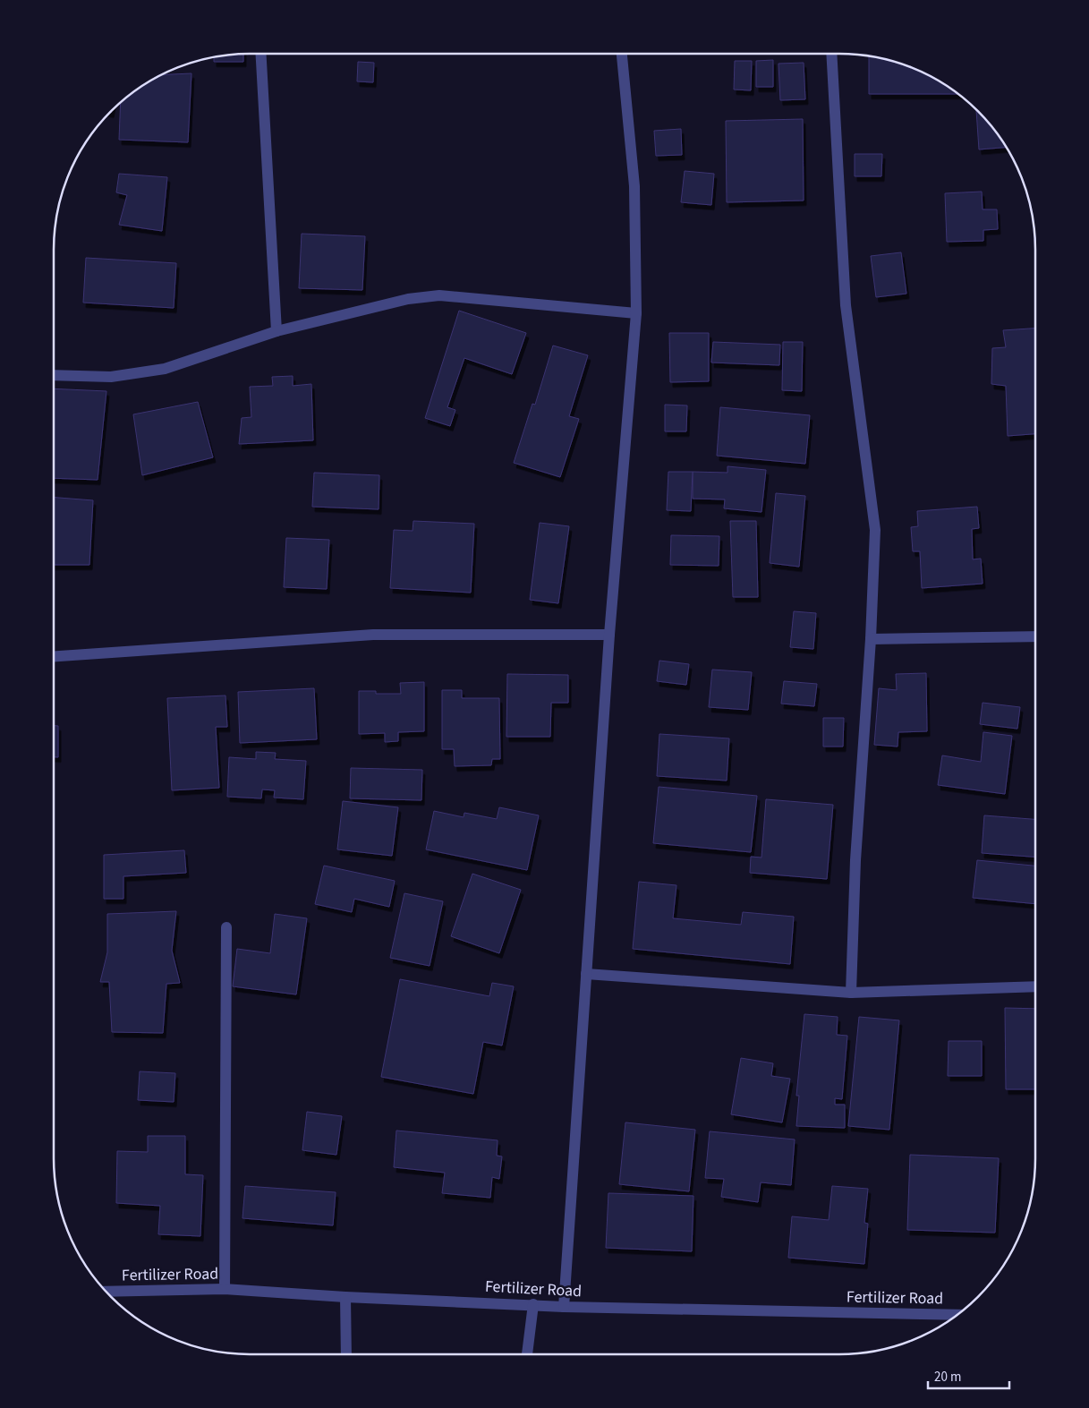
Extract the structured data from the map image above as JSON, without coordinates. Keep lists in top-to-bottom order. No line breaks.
{"streets":{"street":["Fertilizer Road"]},"scale_bar":"20 m"}
